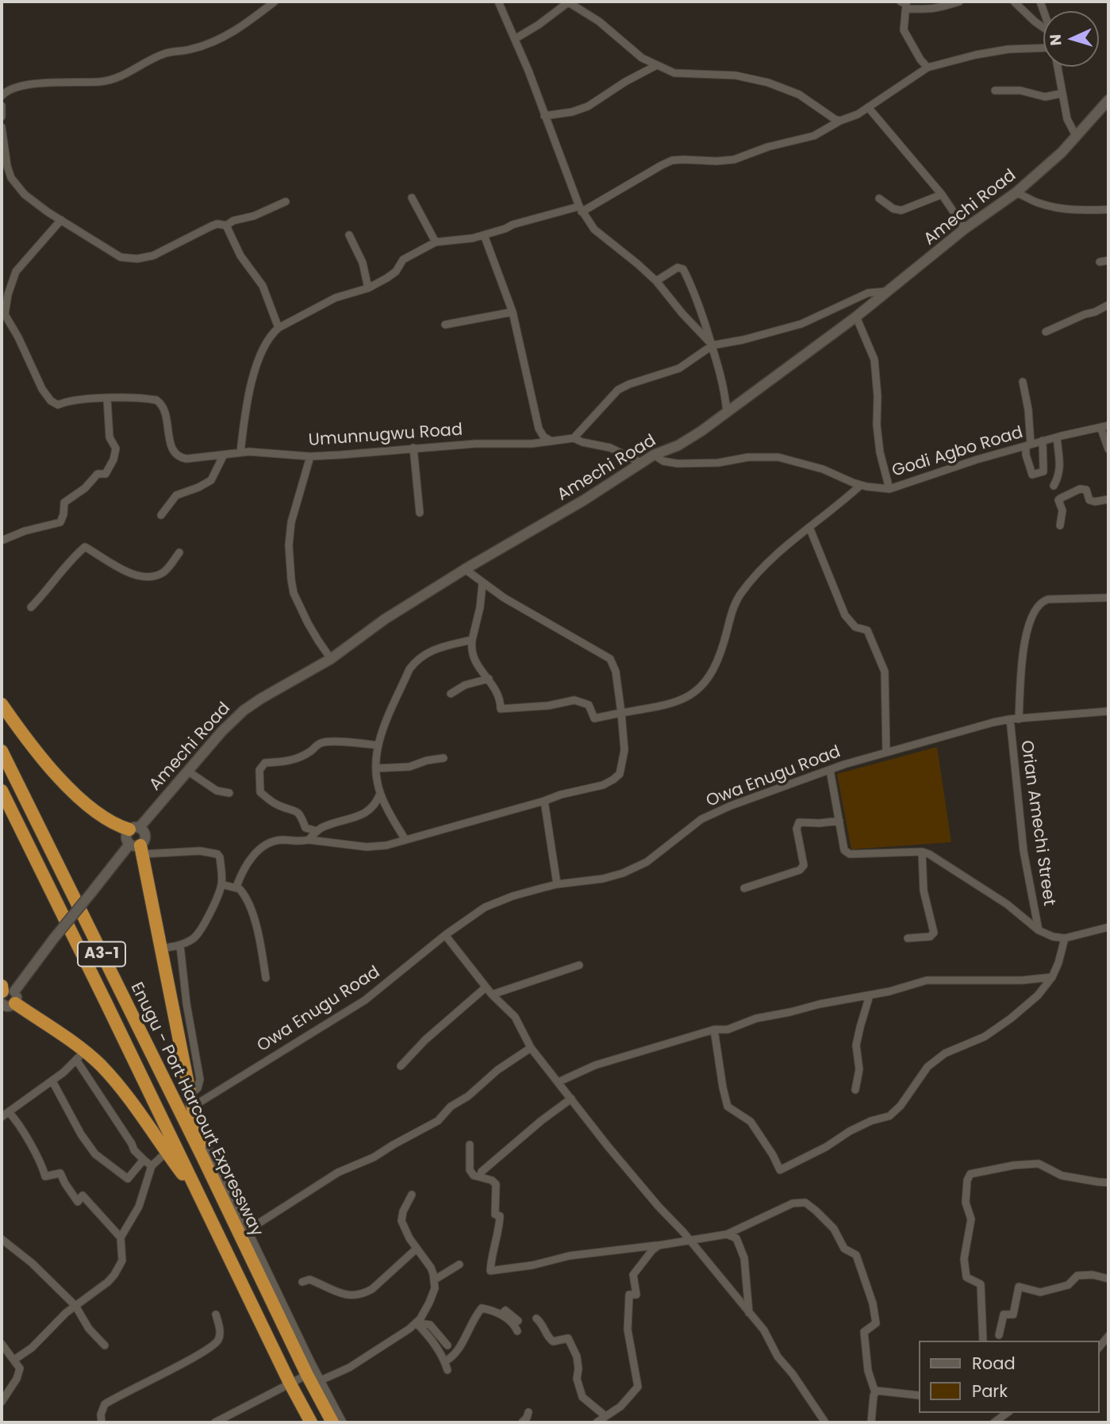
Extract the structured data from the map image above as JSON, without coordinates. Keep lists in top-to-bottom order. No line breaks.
{"streets":{"highway":["A3-1","Enugu - Port Harcourt Expressway"],"main road":["Amechi Road"],"street":["Umunnugwu Road","Godi Agbo Road","Owa Enugu Road","Orian Amechi Street"]},"crossings":[["Amechi Road","Umunnugwu Road"],["Amechi Road","Godi Agbo Road"],["Owa Enugu Road","Orian Amechi Street"]],"legend":["Road","Park"],"north":"left"}
